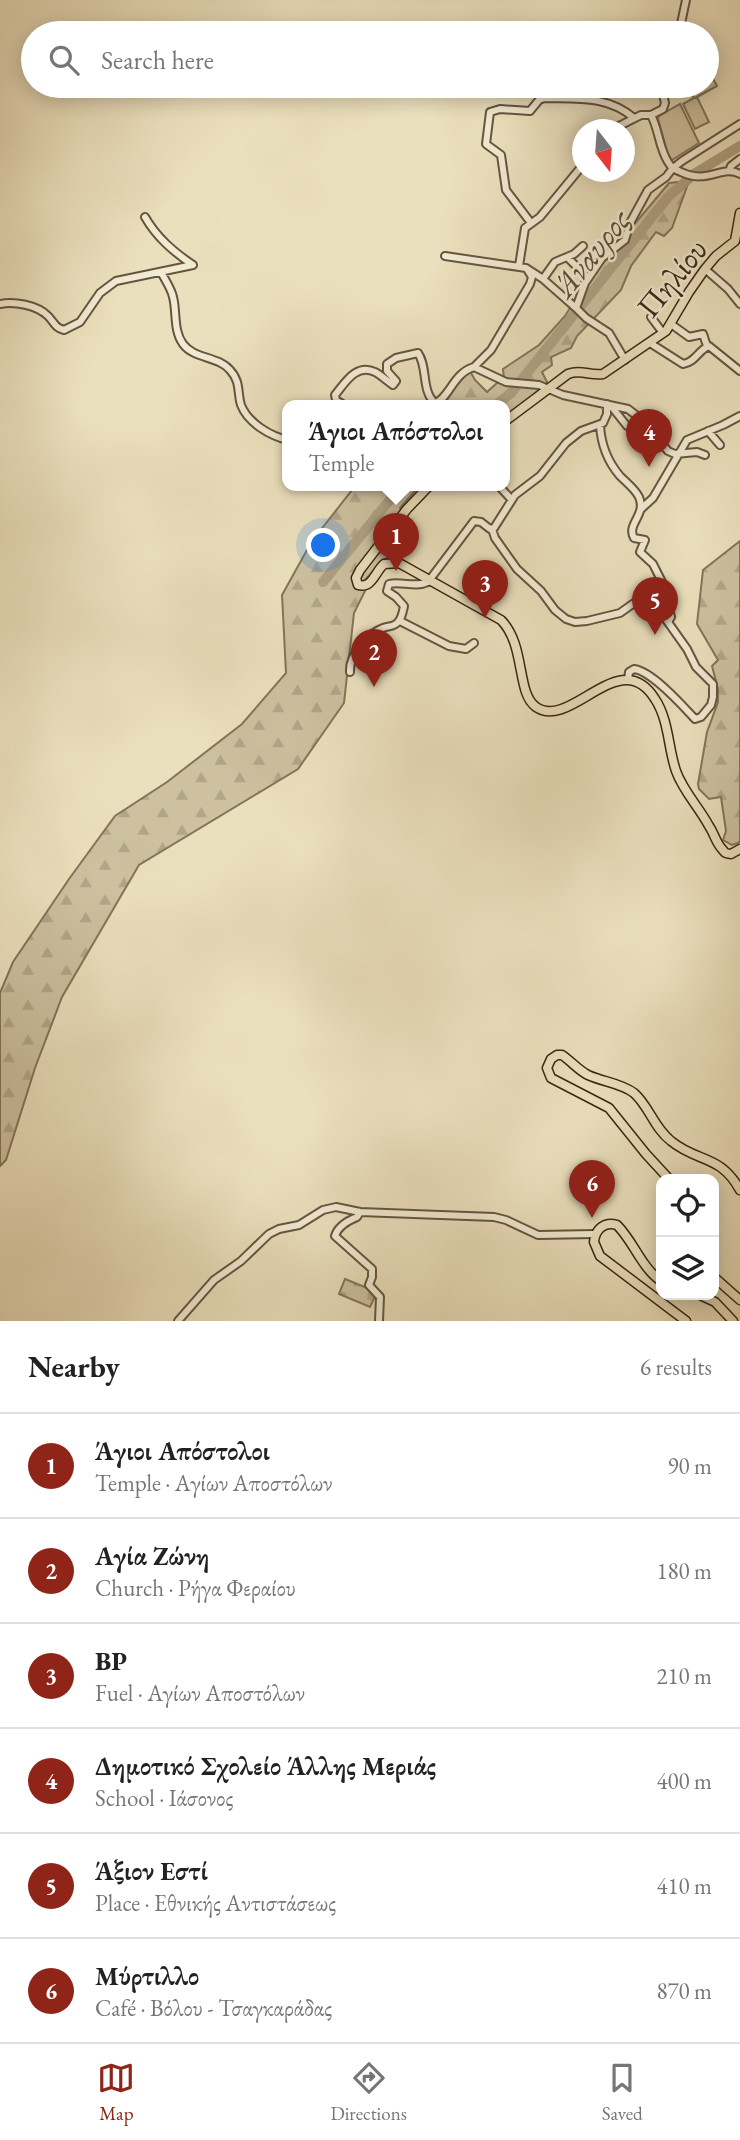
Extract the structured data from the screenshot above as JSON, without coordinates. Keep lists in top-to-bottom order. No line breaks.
{"streets":{"main road":["Πηλίου"]},"water":["Άναυρος"],"north":"bottom","page":{"search":"Search here","popup":["Άγιοι Απόστολοι","Temple"],"pins":["4","1","3","5","2","6"],"heading":["Nearby","6 results"],"list":[{"mark":"1","name":"Άγιοι Απόστολοι","note":"Temple · Αγίων Αποστόλων","value":"90 m"},{"mark":"2","name":"Αγία Ζώνη","note":"Church · Ρήγα Φεραίου","value":"180 m"},{"mark":"3","name":"BP","note":"Fuel · Αγίων Αποστόλων","value":"210 m"},{"mark":"4","name":"Δημοτικό Σχολείο Άλλης Μεριάς","note":"School · Ιάσονος","value":"400 m"},{"mark":"5","name":"Άξιον Εστί","note":"Place · Εθνικής Αντιστάσεως","value":"410 m"},{"mark":"6","name":"Μύρτιλλο","note":"Café · Βόλου - Τσαγκαράδας","value":"870 m"}],"nav":["Map","Directions","Saved"]}}
